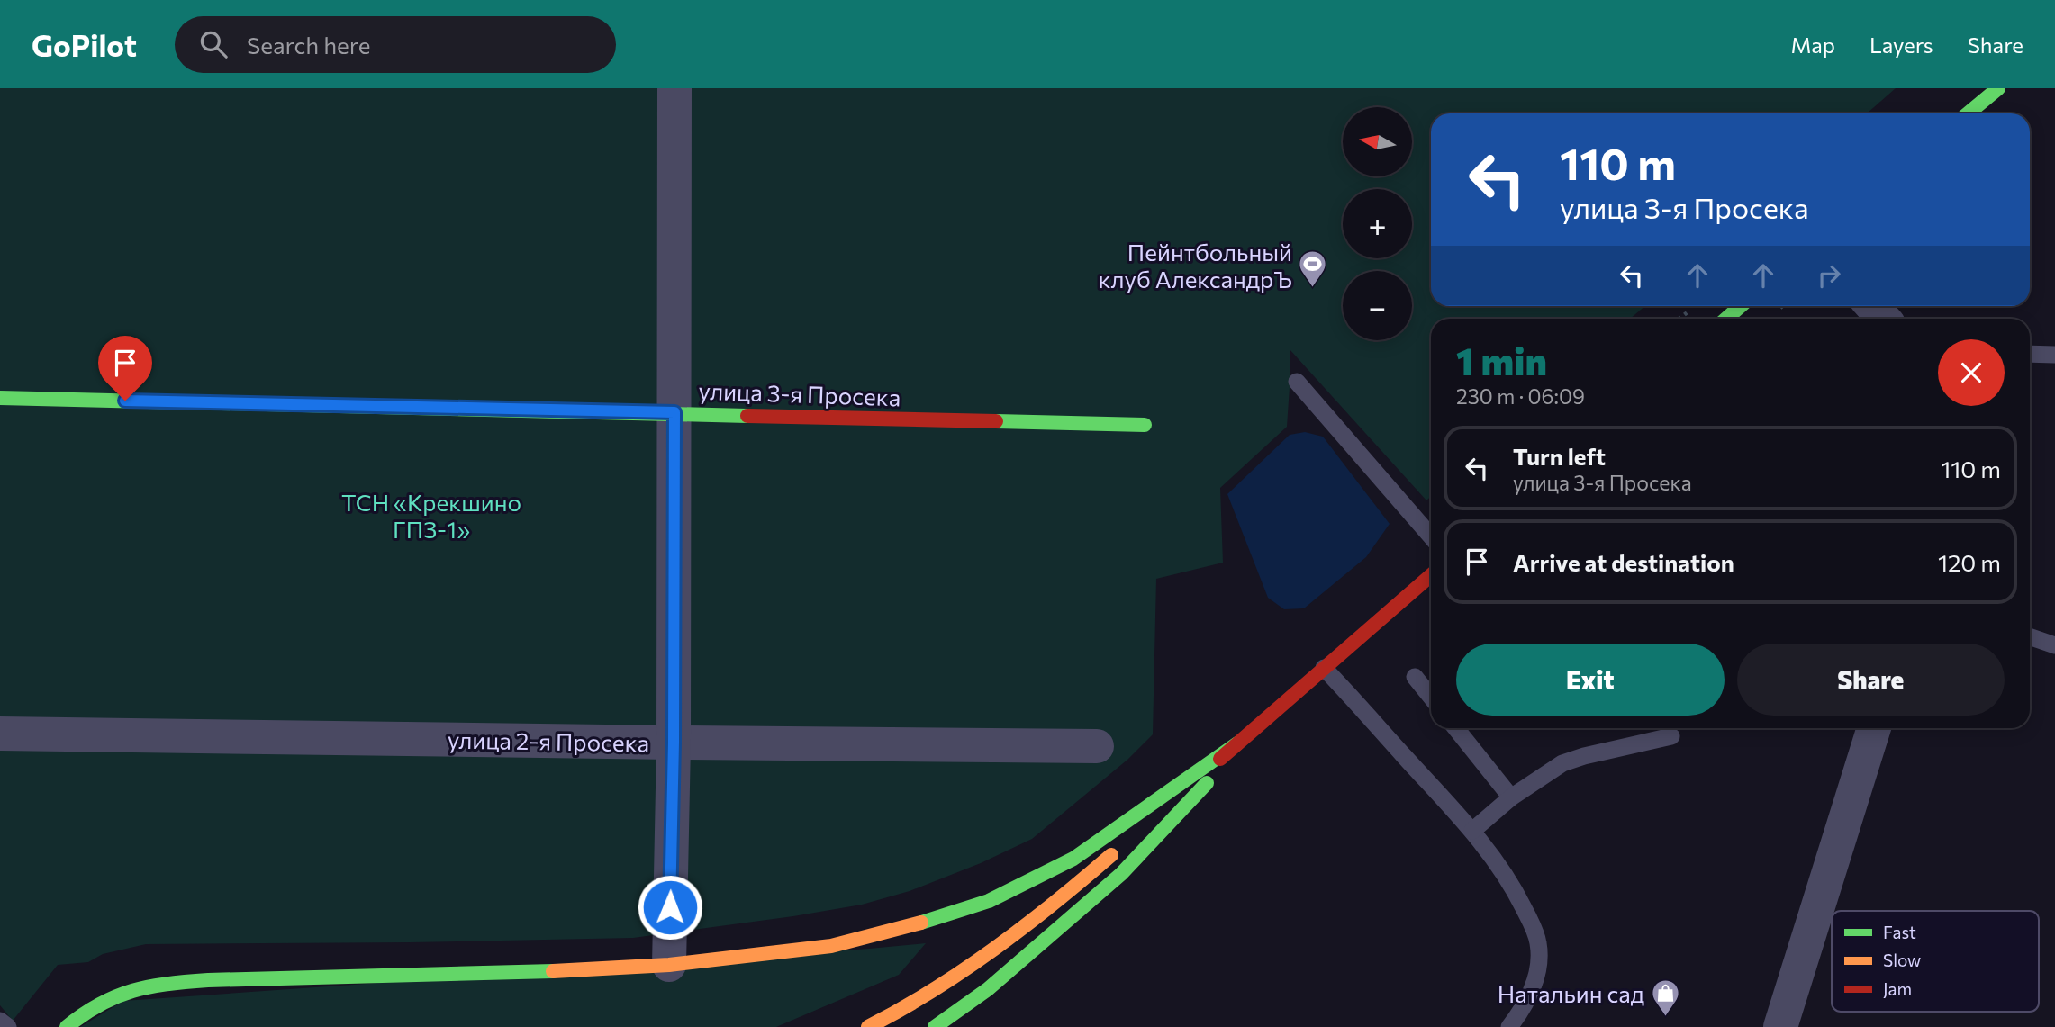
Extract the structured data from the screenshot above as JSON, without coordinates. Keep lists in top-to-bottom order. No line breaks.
{"streets":{"street":["улица 3-я Просека","улица 2-я Просека"]},"parks":["ТСН «Крекшино ГПЗ-1»"],"places":{"sports":["Пейнтбольный клуб АлександрЪ"],"shop":["Натальин сад"]},"legend":["Fast","Slow","Jam"],"north":"left","page":{"header":"GoPilot","search":"Search here","nav":["Map","Layers","Share"],"map_buttons":["+","−"],"turn":["110 m","улица 3-я Просека"],"heading":["1 min","230 m · 06:09"],"list":[{"name":"Turn left","note":"улица 3-я Просека","value":"110 m"},{"name":"Arrive at destination","value":"120 m"}],"buttons":["Exit","Share"]}}
